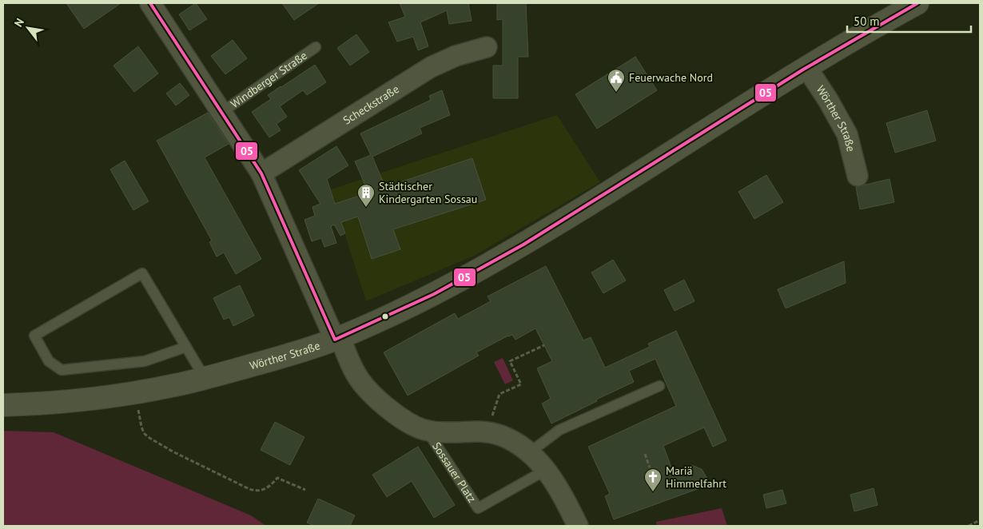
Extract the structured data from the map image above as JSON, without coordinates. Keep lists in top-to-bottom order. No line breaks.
{"streets":{"street":["Windberger Straße","Scheckstraße","Wörther Straße","Sossauer Platz"]},"crossings":[["Windberger Straße","Scheckstraße"],["Windberger Straße","Wörther Straße"],["Windberger Straße","Sossauer Platz"],["Wörther Straße","Sossauer Platz"]],"places":{"public building":["Feuerwache Nord"],"building":["Städtischer Kindergarten Sossau"],"church":["Mariä Himmelfahrt"]},"lines":["transit line 05"],"scale_bar":"50 m","north":"top left"}
